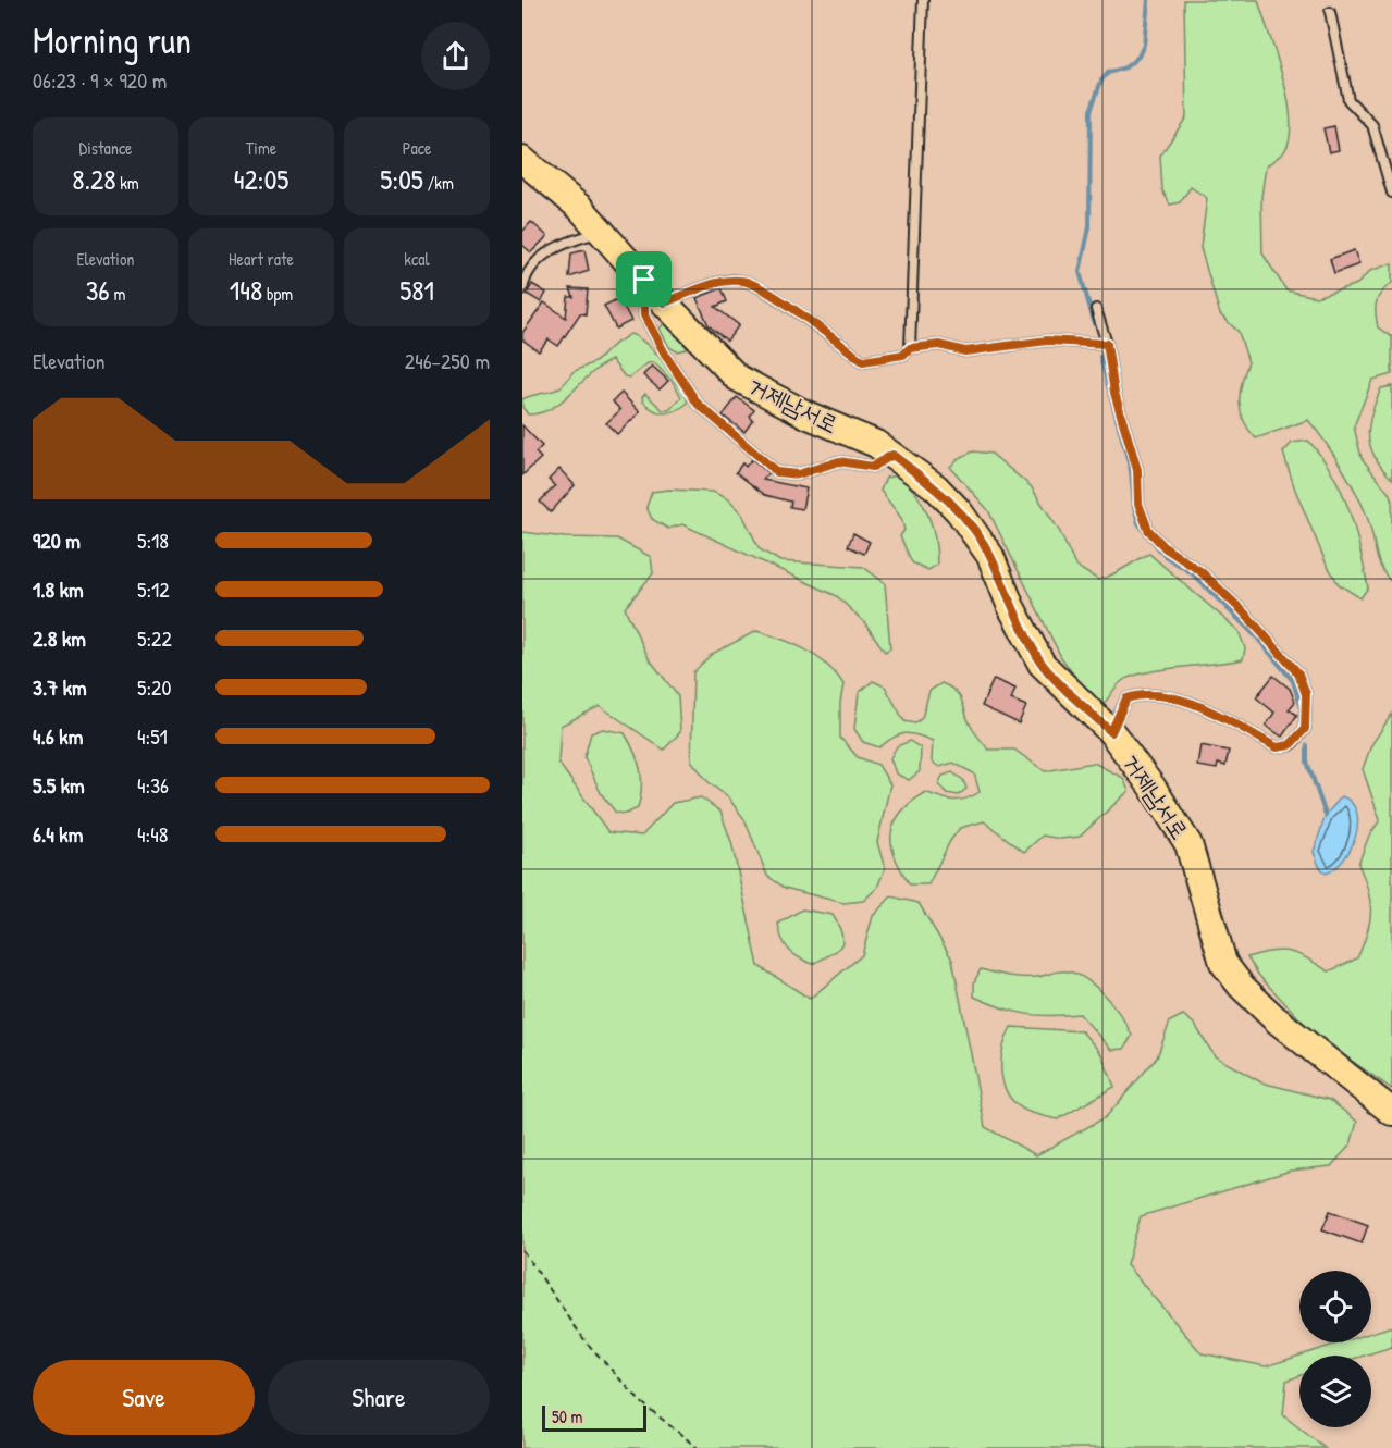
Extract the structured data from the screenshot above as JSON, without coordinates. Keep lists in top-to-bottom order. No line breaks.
{"streets":{"main road":["거제남서로"]},"scale_bar":"50 m","page":{"heading":["Morning run","06:23 · 9 × 920 m"],"stats":[["Distance","8.28 km"],["Time","42:05"],["Pace","5:05 /km"],["Elevation","36 m"],["Heart rate","148 bpm"],["kcal","581"]],"chart":["Elevation","246–250 m"],"list":[{"name":"920 m","note":"5:18"},{"name":"1.8 km","note":"5:12"},{"name":"2.8 km","note":"5:22"},{"name":"3.7 km","note":"5:20"},{"name":"4.6 km","note":"4:51"},{"name":"5.5 km","note":"4:36"},{"name":"6.4 km","note":"4:48"}],"buttons":["Save","Share"],"scale":"50 m"}}
